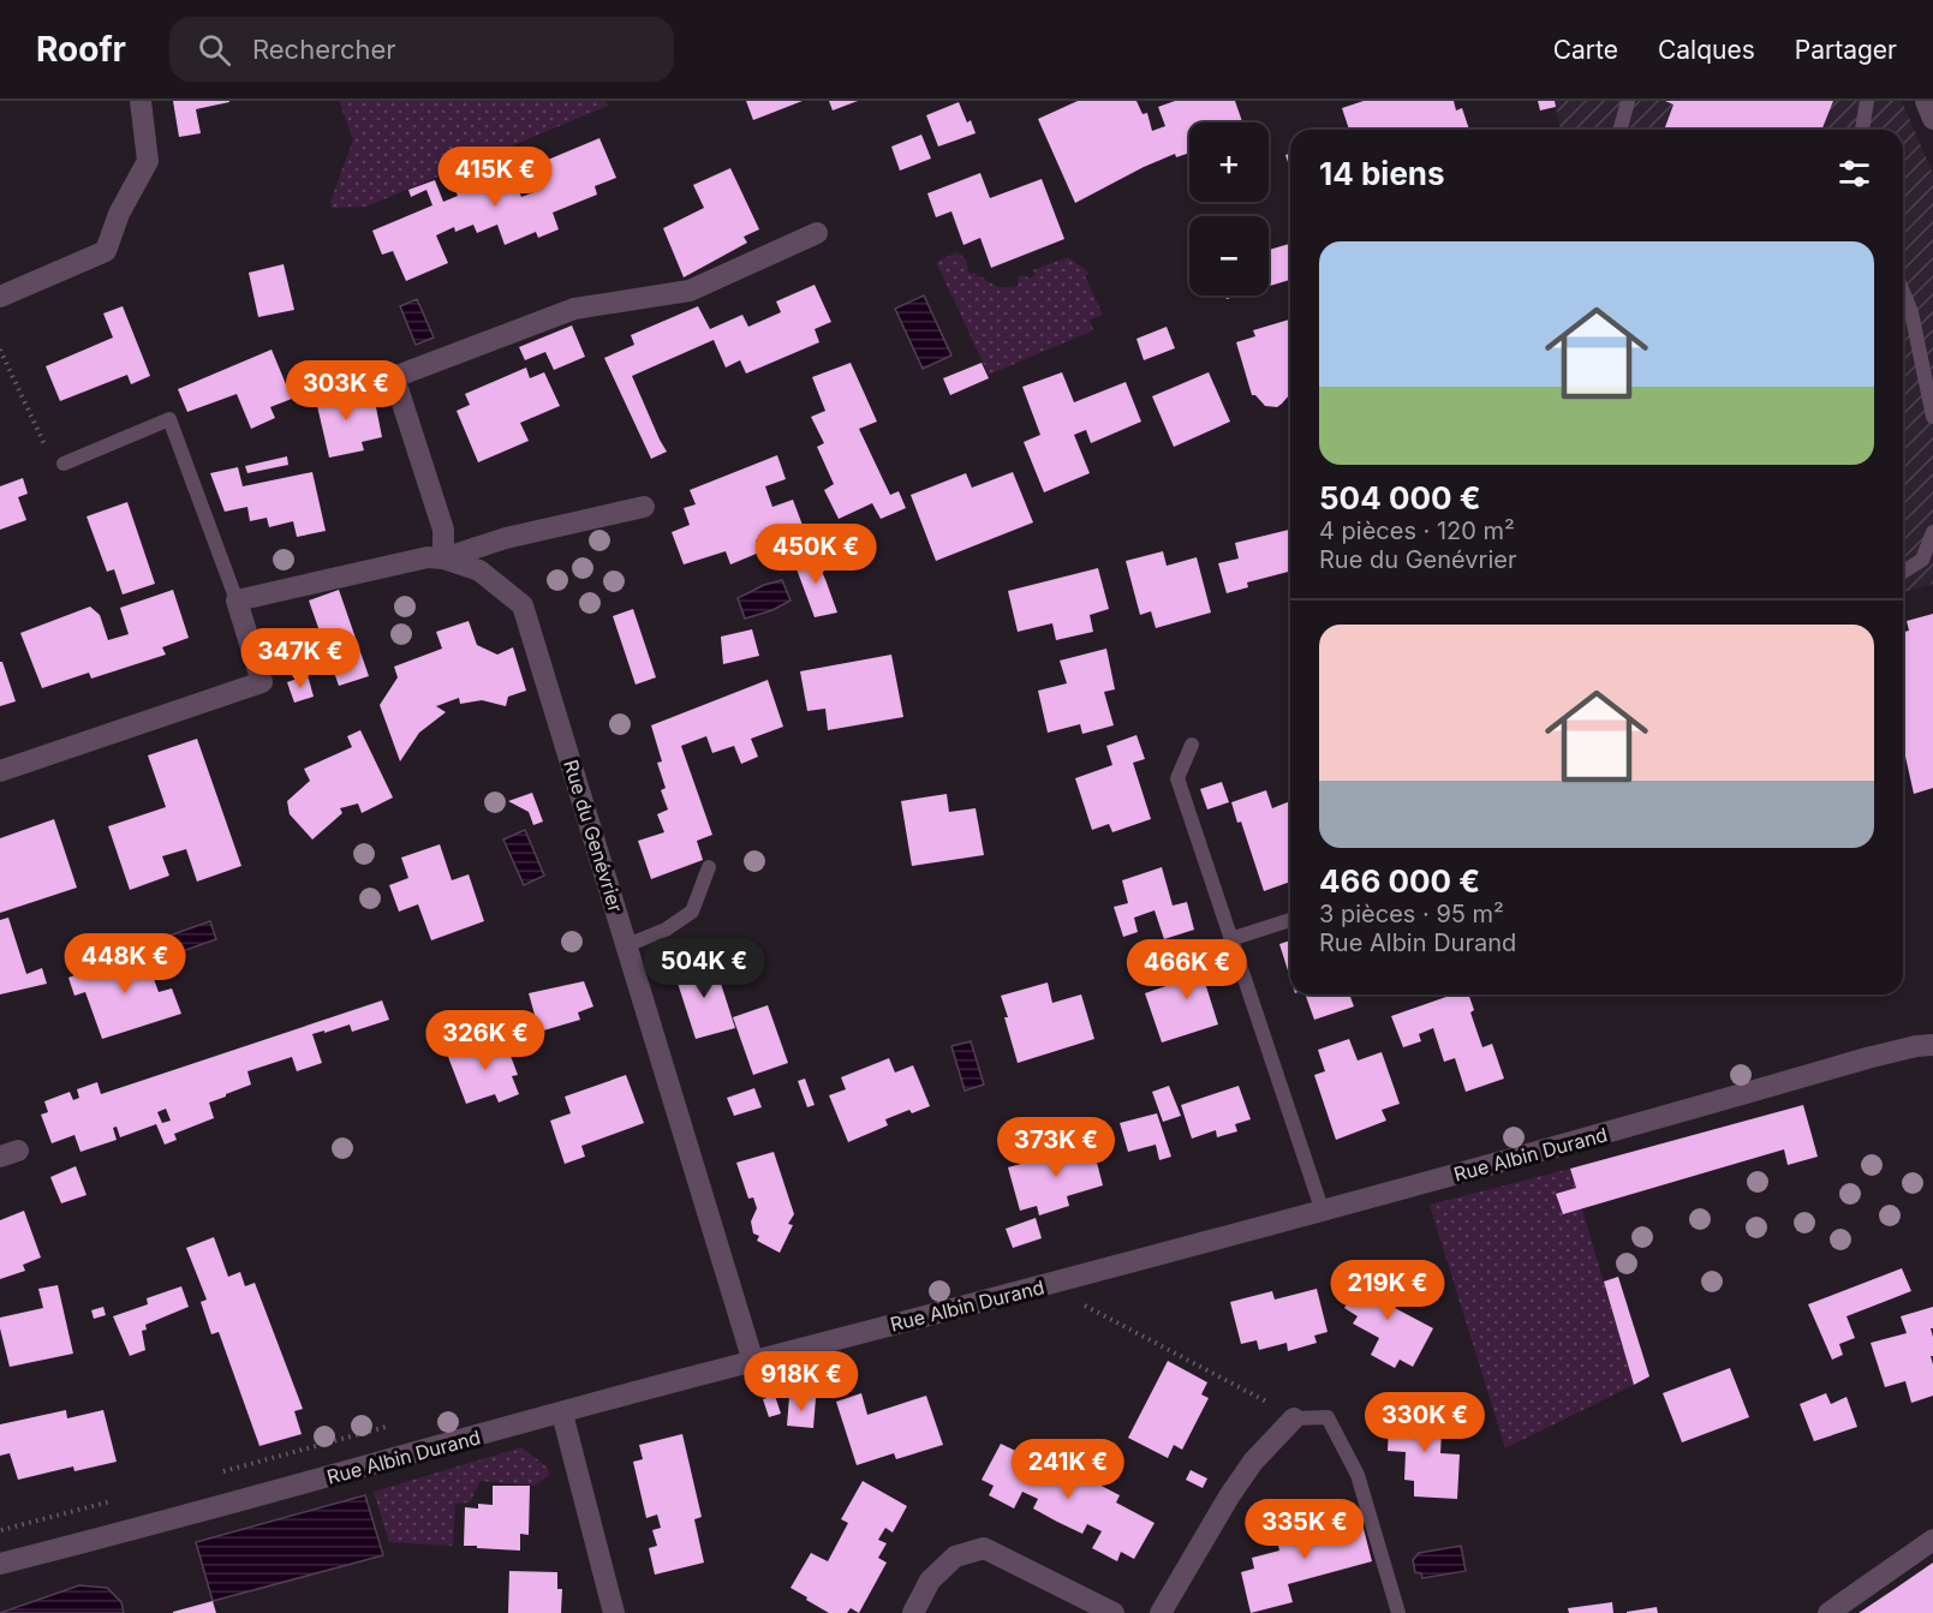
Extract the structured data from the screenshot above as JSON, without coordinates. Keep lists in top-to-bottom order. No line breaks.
{"streets":{"street":["Rue du Genévrier","Rue Albin Durand"]},"crossings":[["Rue du Genévrier","Rue Albin Durand"]],"page":{"header":"Roofr","search":"Rechercher","nav":["Carte","Calques","Partager"],"map_buttons":["+","−"],"heading":"14 biens","price":["415K €","303K €","450K €","347K €","448K €","504K €","466K €","326K €","373K €","219K €","918K €","330K €","241K €","335K €"],"list":[{"name":"504 000 €","note":"4 pièces · 120 m² · Rue du Genévrier"},{"name":"466 000 €","note":"3 pièces · 95 m² · Rue Albin Durand"}]}}
